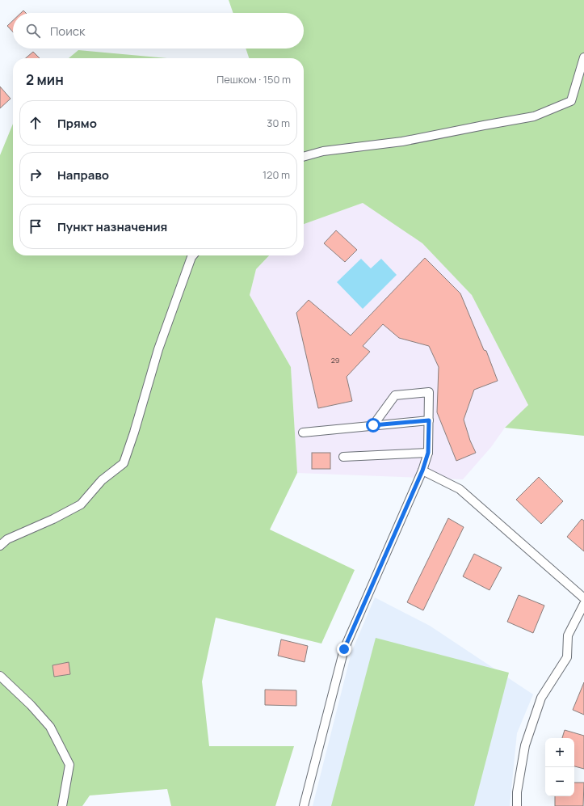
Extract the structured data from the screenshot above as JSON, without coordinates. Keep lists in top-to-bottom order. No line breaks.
{"house_numbers":["29"],"page":{"search":"Поиск","heading":["2 мин","Пешком · 150 m"],"list":[["Прямо","30 m"],["Направо","120 m"],"Пункт назначения"],"map_buttons":["+","−"]}}
